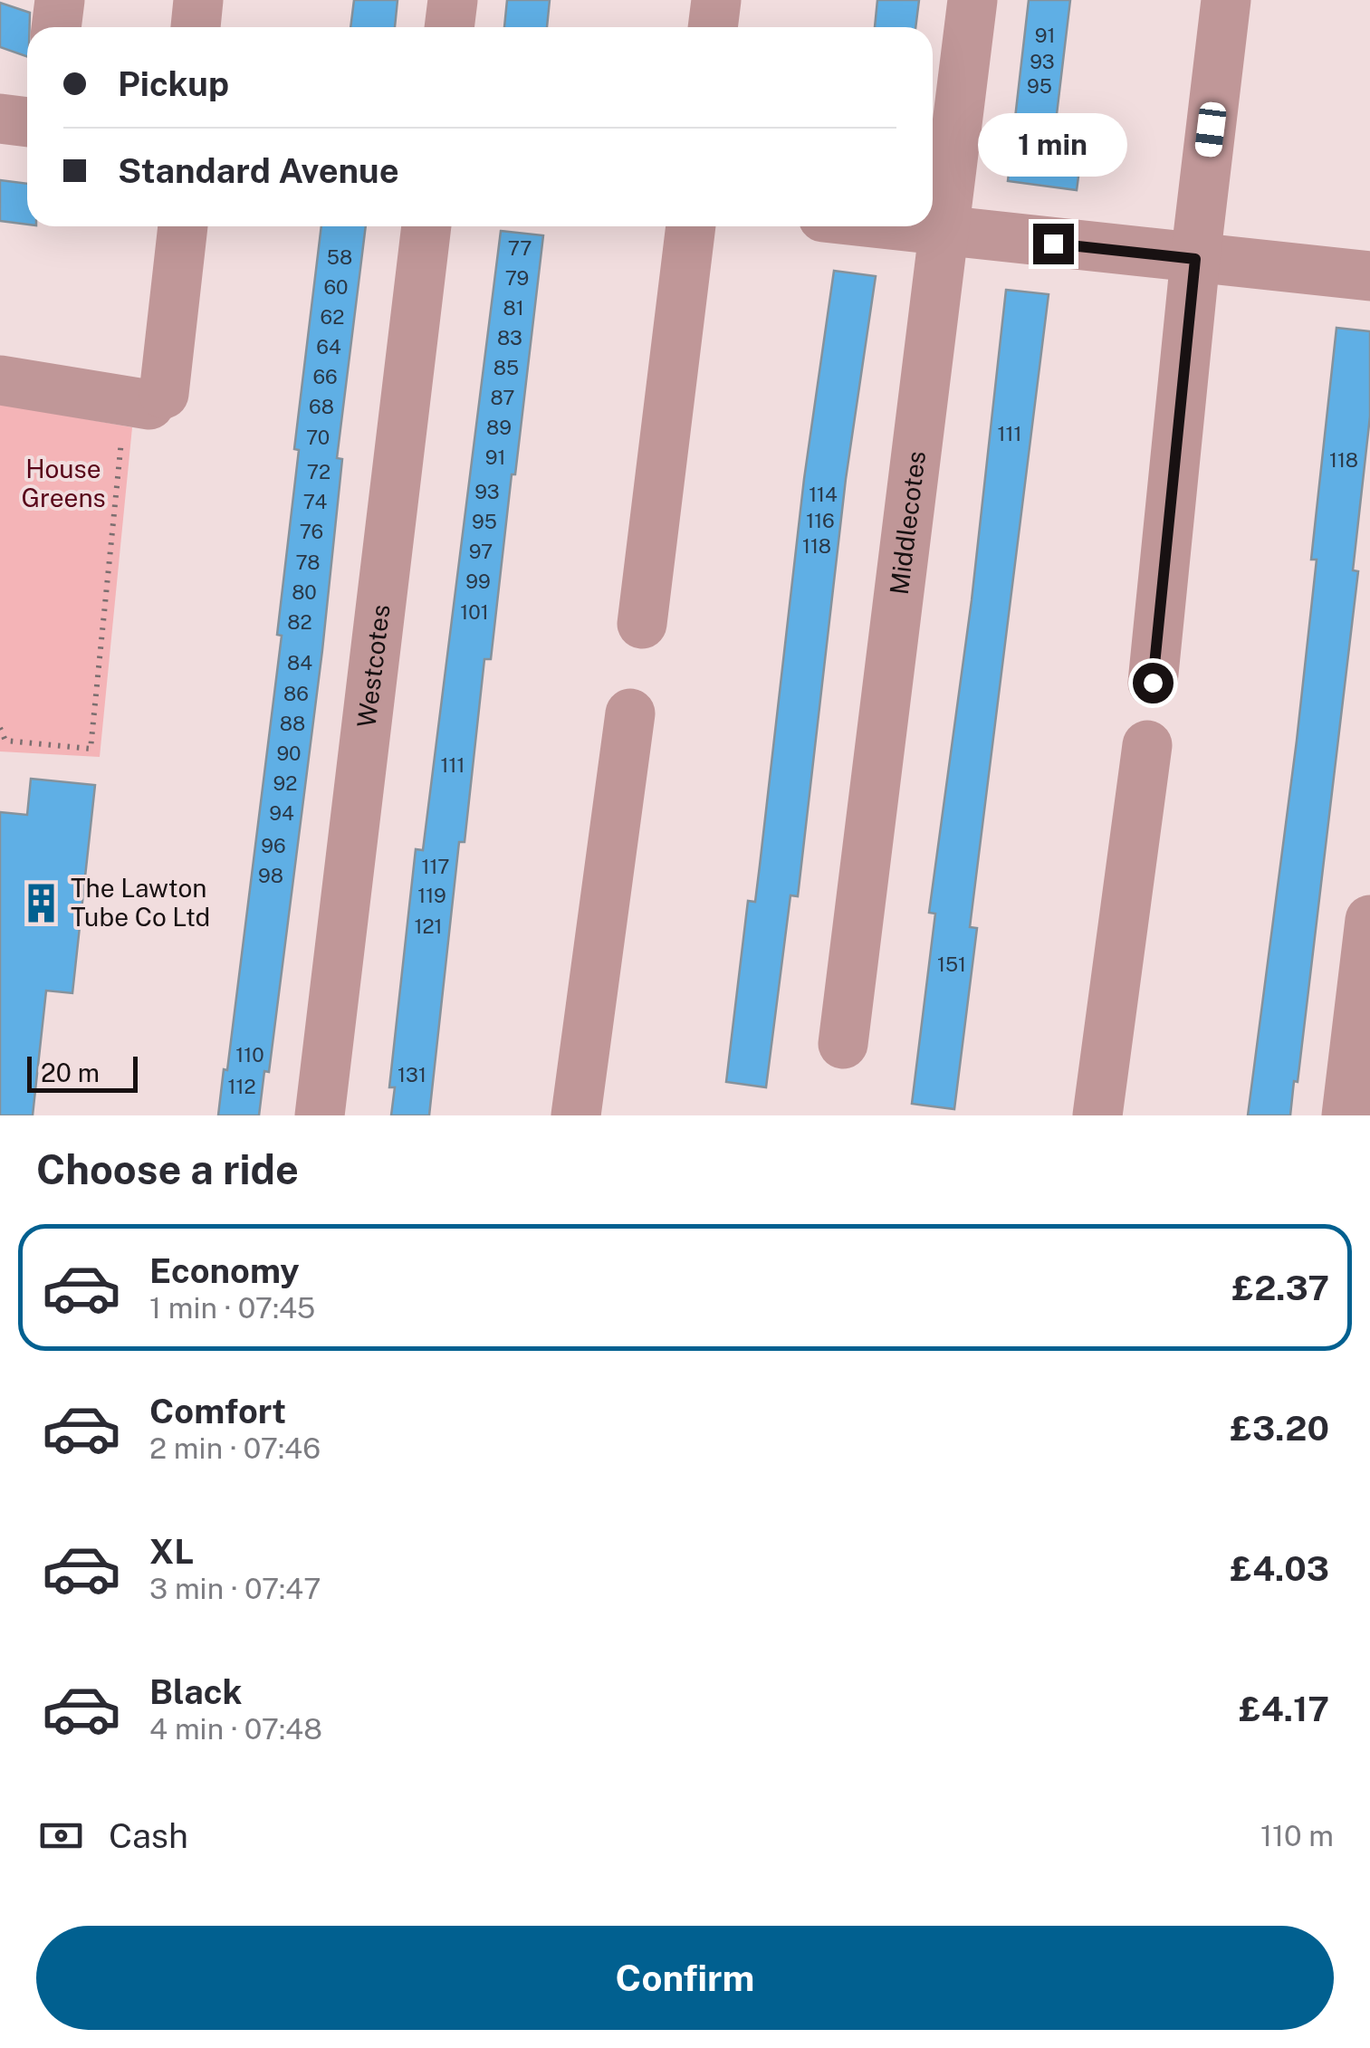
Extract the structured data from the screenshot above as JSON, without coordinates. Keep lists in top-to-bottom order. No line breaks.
{"streets":{"street":["Middlecotes","Westcotes"]},"parks":["House Greens"],"places":{"building":["The Lawton Tube Co Ltd"]},"house_numbers":["91","93","95","77","58","79","60","81","62","83","64","85","66","87","68","89","111","70","91","118","72","93","114","74","116","95","76","118","97","78","99","80","101","82","84","86","88","90","111","92","94","96","117","98","119","121","151","110","131","112"],"scale_bar":"20 m","page":{"banner":["Pickup","Standard Avenue"],"bubble":"1 min","scale":"20 m","heading":"Choose a ride","list":[{"name":"Economy","note":"1 min · 07:45","value":"£2.37"},{"name":"Comfort","note":"2 min · 07:46","value":"£3.20"},{"name":"XL","note":"3 min · 07:47","value":"£4.03"},{"name":"Black","note":"4 min · 07:48","value":"£4.17"}],"pay":["Cash","110 m"],"buttons":"Confirm"}}
